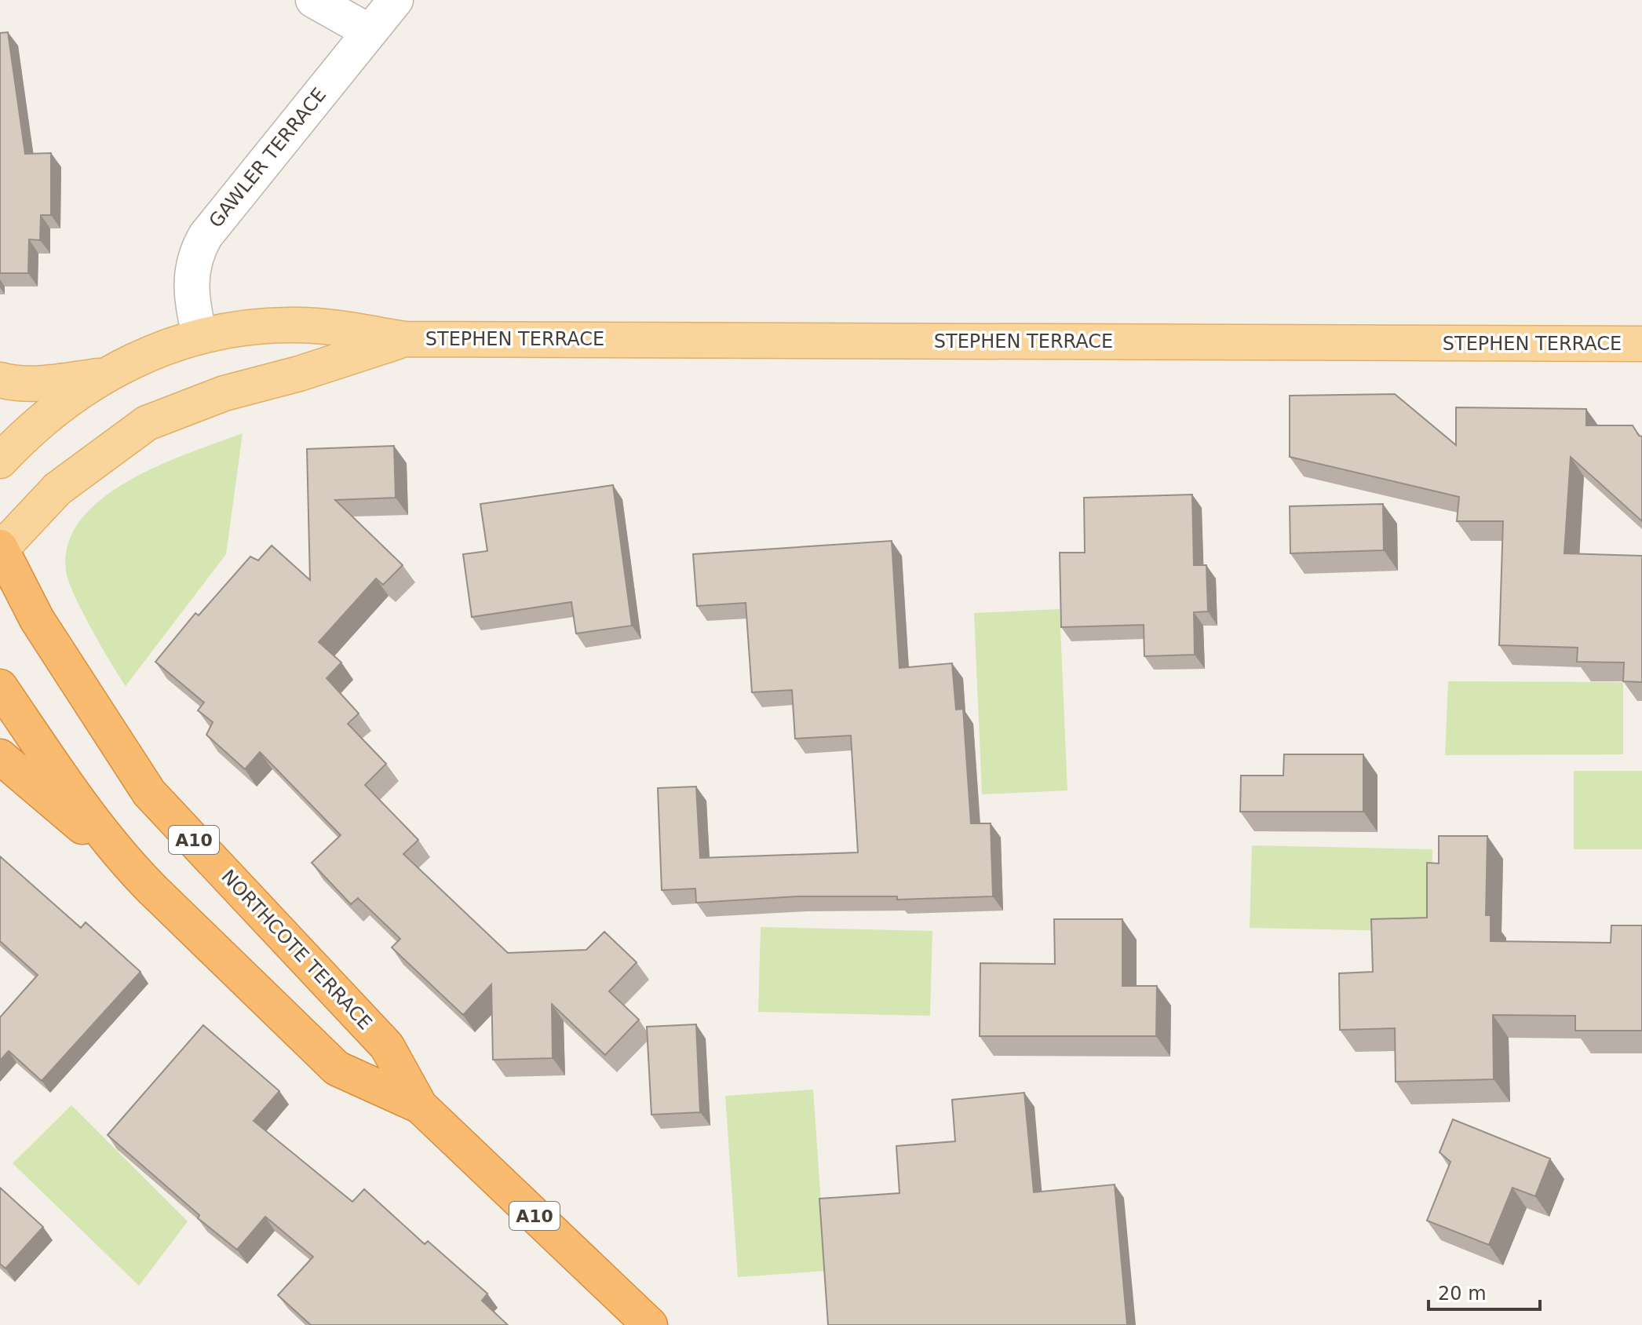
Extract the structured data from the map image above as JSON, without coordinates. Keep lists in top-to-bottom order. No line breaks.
{"streets":{"highway":["A10","NORTHCOTE TERRACE"],"main road":["STEPHEN TERRACE"],"street":["GAWLER TERRACE"]},"crossings":[["GAWLER TERRACE","STEPHEN TERRACE"],["STEPHEN TERRACE","NORTHCOTE TERRACE"]],"scale_bar":"20 m"}
